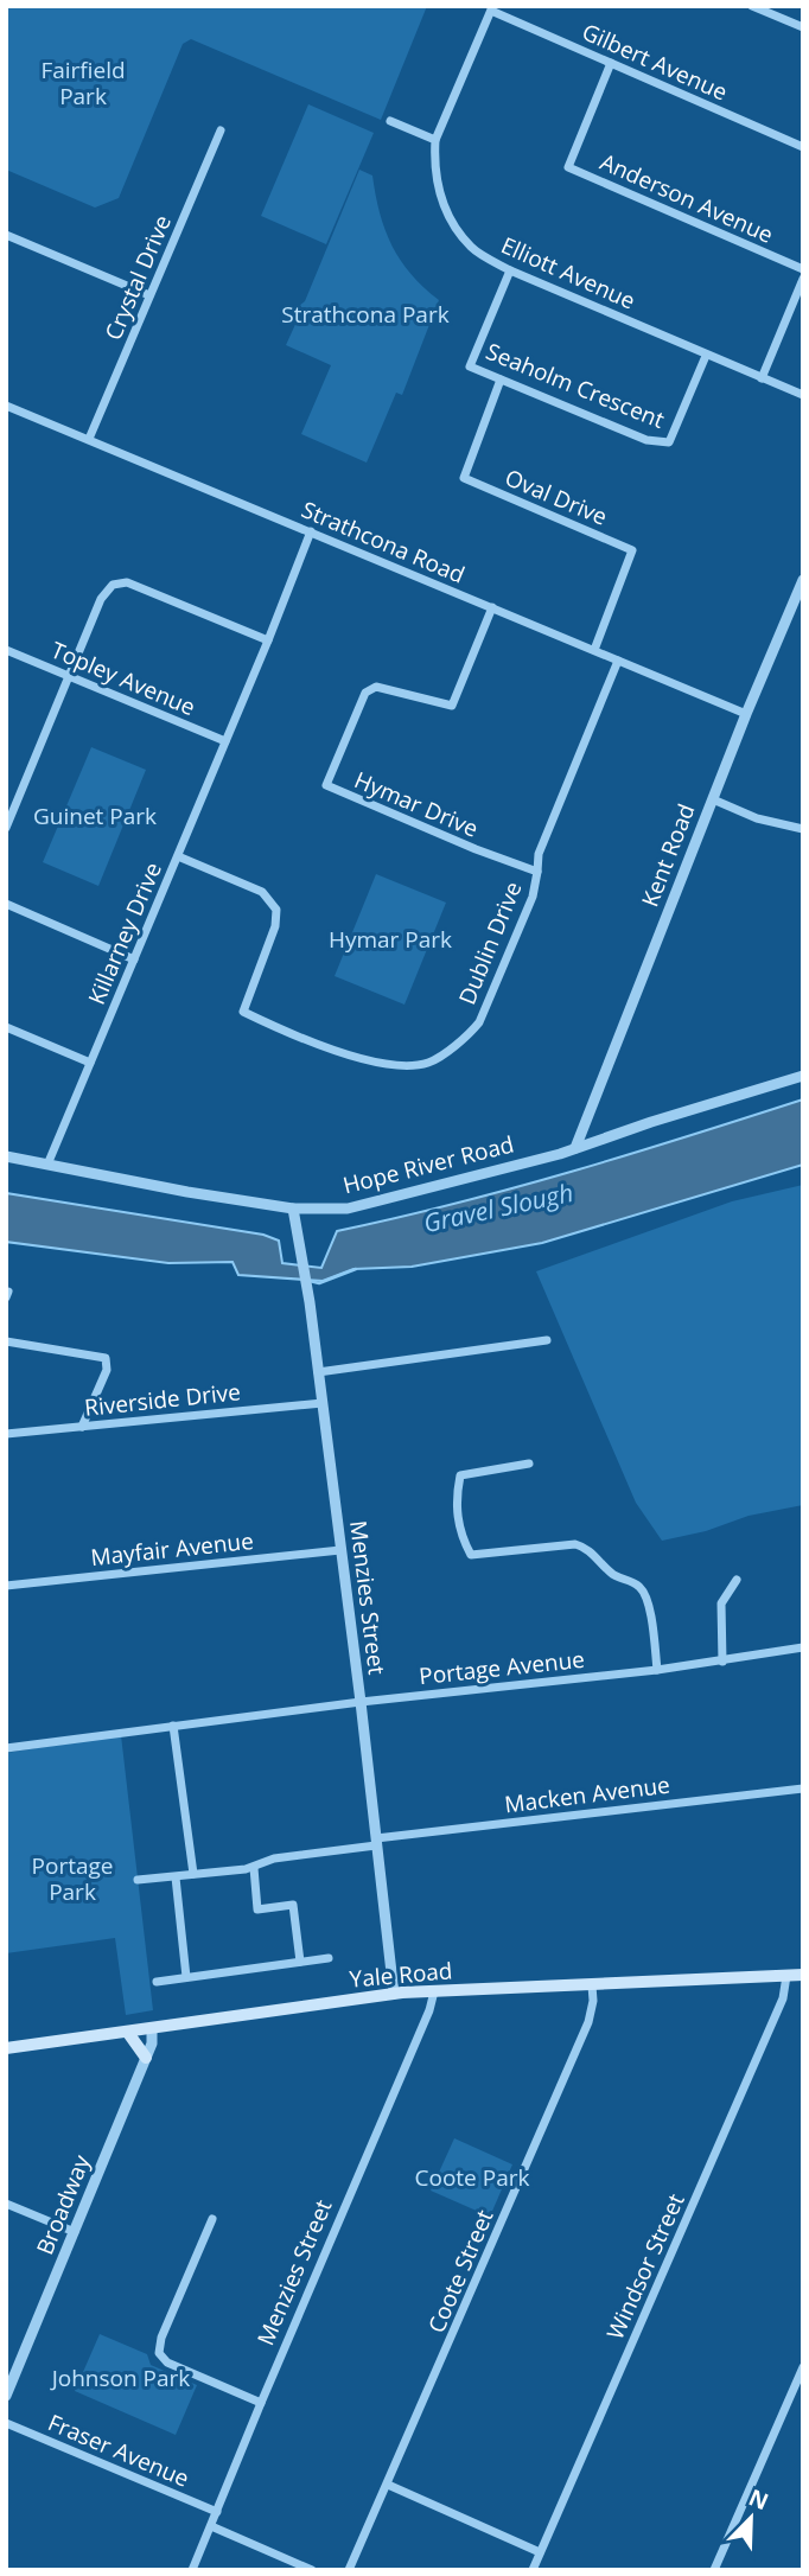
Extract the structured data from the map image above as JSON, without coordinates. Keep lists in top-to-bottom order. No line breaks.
{"streets":{"main road":["Yale Road"],"street":["Gilbert Avenue","Anderson Avenue","Elliott Avenue","Crystal Drive","Seaholm Crescent","Oval Drive","Strathcona Road","Topley Avenue","Hymar Drive","Kent Road","Killarney Drive","Dublin Drive","Hope River Road","Riverside Drive","Mayfair Avenue","Menzies Street","Portage Avenue","Macken Avenue","Broadway","Windsor Street","Coote Street","Fraser Avenue"]},"crossings":[["Gilbert Avenue","Anderson Avenue"],["Elliott Avenue","Seaholm Crescent"],["Crystal Drive","Strathcona Road"],["Seaholm Crescent","Oval Drive"],["Oval Drive","Strathcona Road"],["Strathcona Road","Hymar Drive"],["Strathcona Road","Kent Road"],["Strathcona Road","Killarney Drive"],["Strathcona Road","Dublin Drive"],["Topley Avenue","Killarney Drive"],["Hymar Drive","Dublin Drive"],["Kent Road","Hope River Road"],["Killarney Drive","Dublin Drive"],["Killarney Drive","Hope River Road"],["Hope River Road","Menzies Street"],["Riverside Drive","Menzies Street"],["Mayfair Avenue","Menzies Street"],["Menzies Street","Portage Avenue"],["Menzies Street","Macken Avenue"],["Menzies Street","Yale Road"],["Menzies Street","Fraser Avenue"],["Yale Road","Broadway"],["Yale Road","Windsor Street"],["Yale Road","Coote Street"]],"water":["Gravel Slough"],"parks":["Fairfield Park","Strathcona Park","Guinet Park","Hymar Park","Portage Park","Coote Park","Johnson Park"],"north":"top right"}
